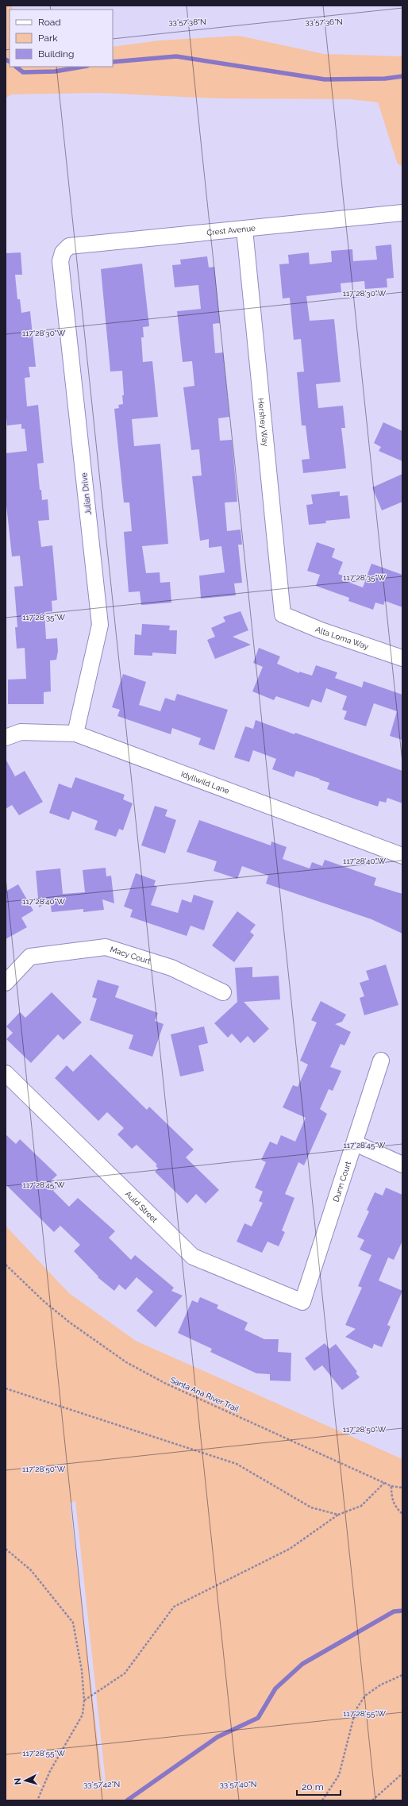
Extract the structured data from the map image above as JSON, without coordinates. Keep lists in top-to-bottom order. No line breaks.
{"streets":{"street":["Crest Avenue","Hershey Way","Julian Drive","Alta Loma Way","Idyllwild Lane","Macy Court","Dunn Court","Auld Street"],"path":["Santa Ana River Trail"]},"crossings":[["Crest Avenue","Hershey Way"],["Crest Avenue","Julian Drive"],["Hershey Way","Alta Loma Way"],["Julian Drive","Idyllwild Lane"],["Dunn Court","Auld Street"]],"legend":["Road","Park","Building"],"scale_bar":"20 m","north":"left","coordinates":["33°57'38\"N","33°57'36\"N","117°28'30\"W","117°28'35\"W","117°28'40\"W","117°28'45\"W","117°28'50\"W","117°28'55\"W","33°57'42\"N","33°57'40\"N"]}
